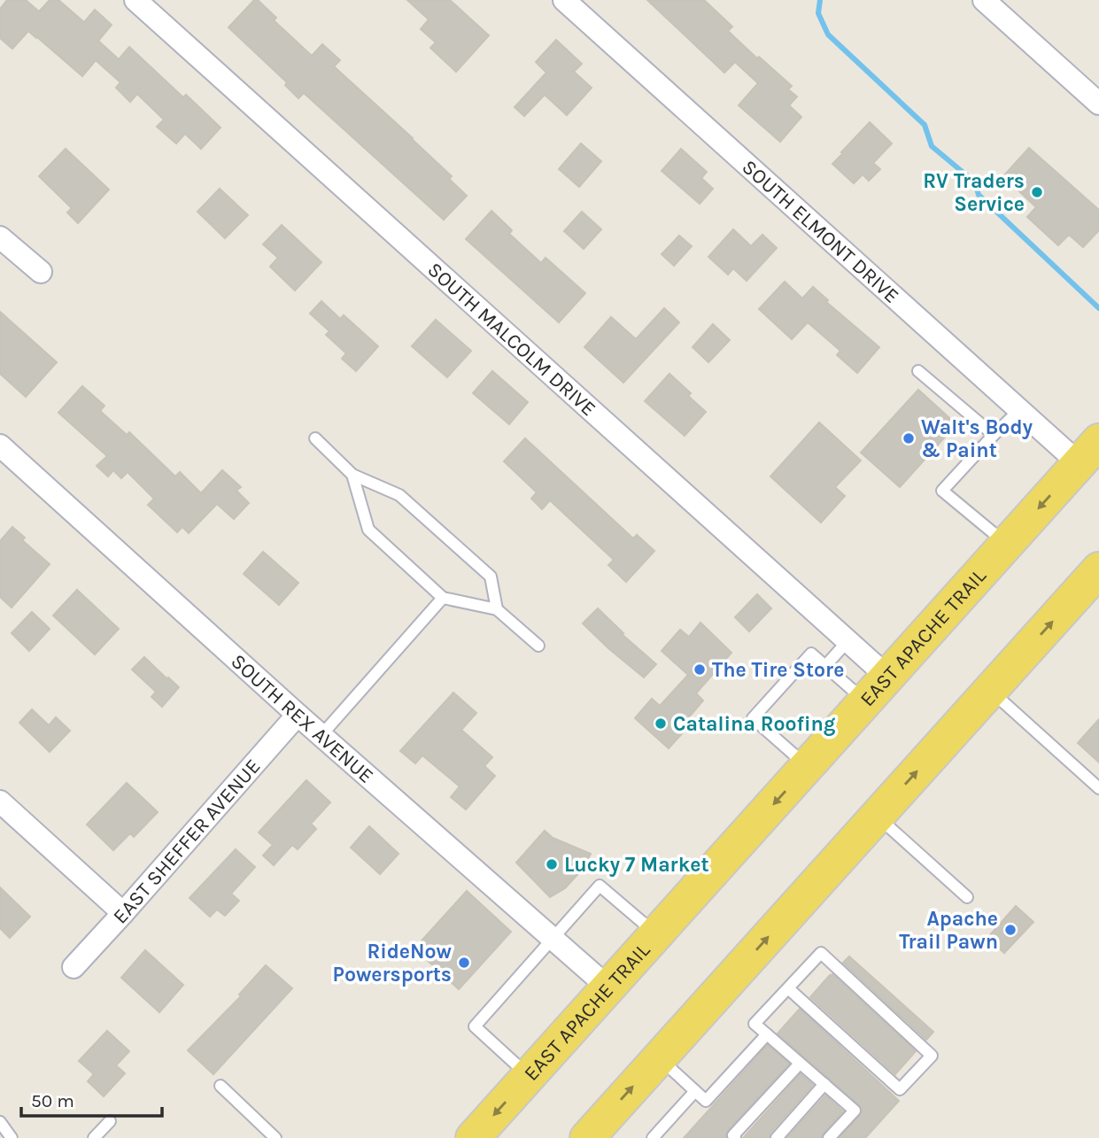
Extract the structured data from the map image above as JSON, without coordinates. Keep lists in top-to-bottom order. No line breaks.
{"streets":{"main road":["EAST APACHE TRAIL"],"street":["SOUTH ELMONT DRIVE","SOUTH MALCOLM DRIVE","SOUTH REX AVENUE","EAST SHEFFER AVENUE"]},"crossings":[["SOUTH ELMONT DRIVE","EAST APACHE TRAIL"],["SOUTH MALCOLM DRIVE","EAST APACHE TRAIL"],["EAST APACHE TRAIL","SOUTH REX AVENUE"],["SOUTH REX AVENUE","EAST SHEFFER AVENUE"]],"places":["RV Traders Service","Walt's Body & Paint","The Tire Store","Catalina Roofing","Lucky 7 Market","Apache Trail Pawn","RideNow Powersports"],"scale_bar":"50 m"}
